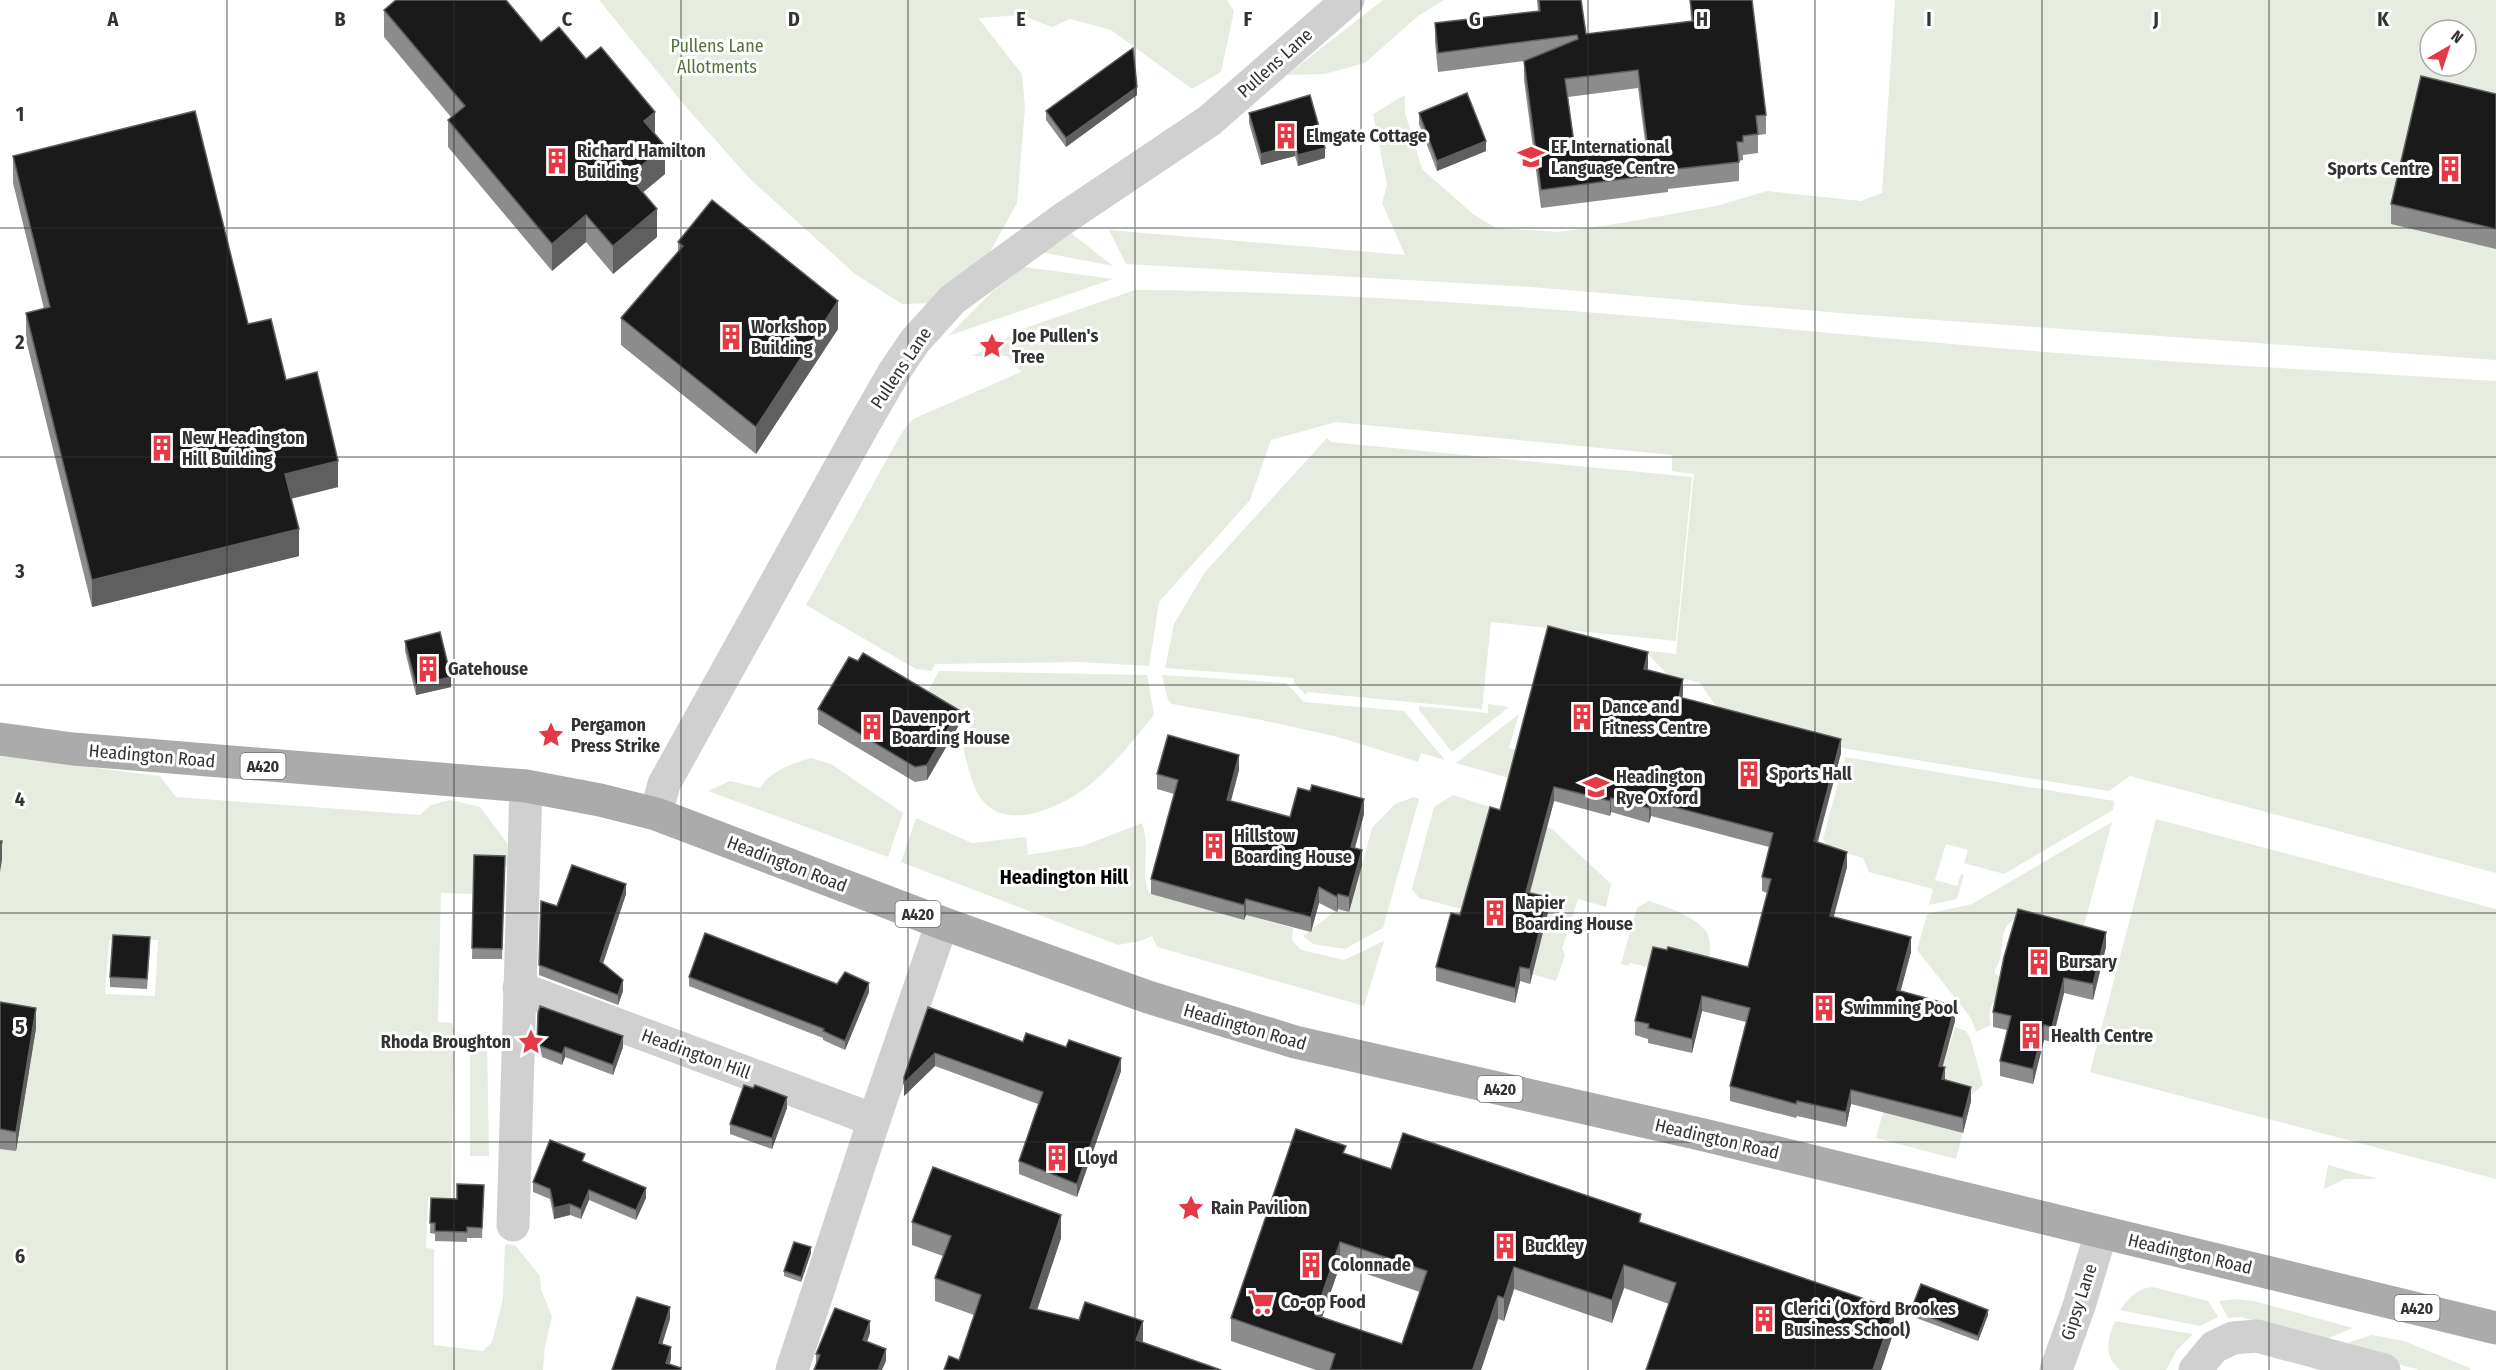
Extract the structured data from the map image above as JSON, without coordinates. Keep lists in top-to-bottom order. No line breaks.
{"streets":{"main road":["Headington Road","A420"],"street":["Pullens Lane","Headington Hill","Gipsy Lane"]},"crossings":[["Pullens Lane","Headington Road"],["Headington Road","Gipsy Lane"]],"districts":["Headington Hill"],"parks":["Pullens Lane Allotments"],"places":{"building":["Elmgate Cottage","Richard Hamilton Building","Sports Centre","Workshop Building","New Headington Hill Building","Gatehouse","Dance and Fitness Centre","Davenport Boarding House","Sports Hall","Hillstow Boarding House","Napier Boarding House","Bursary","Swimming Pool","Health Centre","Lloyd","Buckley","Colonnade","Clerici (Oxford Brookes Business School)"],"school or university":["EF International Language Centre","Headington Rye Oxford"],"place":["Joe Pullen's Tree","Pergamon Press Strike","Rhoda Broughton","Rain Pavilion"],"supermarket":["Co-op Food"]},"north":"top right","grid":{"columns":["A","B","C","D","E","F","G","H","I","J","K"],"rows":["1","2","3","4","5","6"]}}
